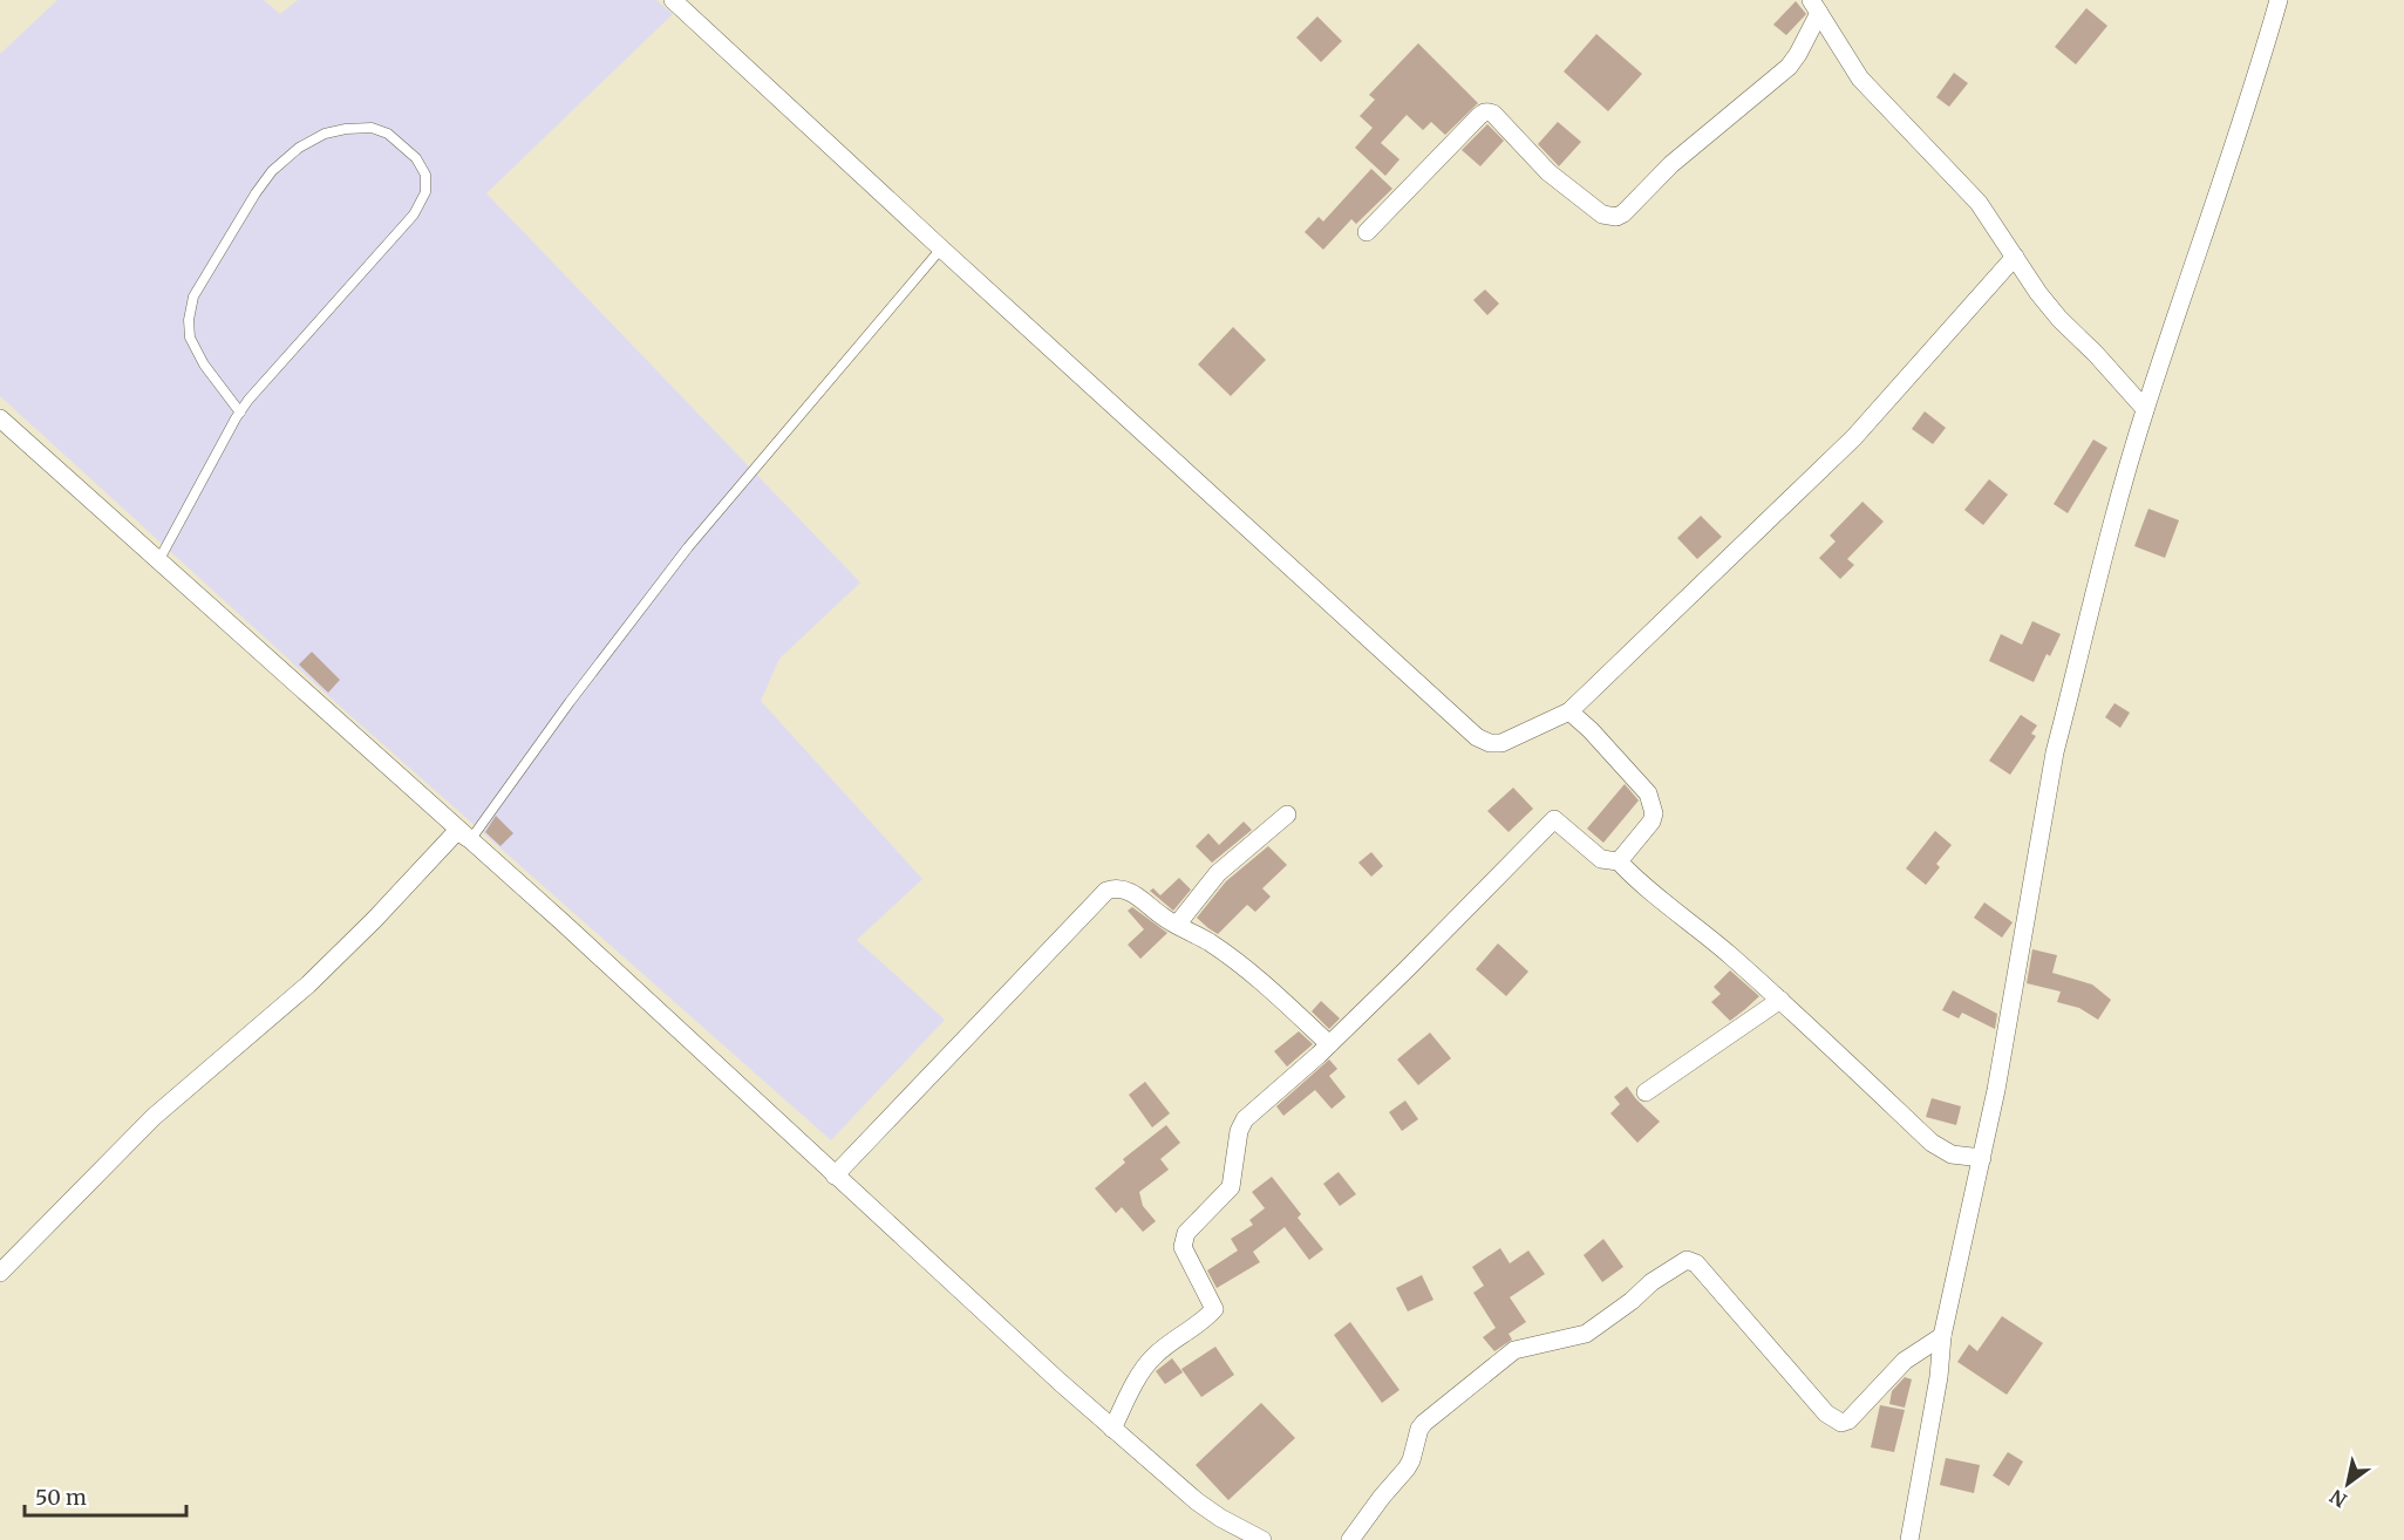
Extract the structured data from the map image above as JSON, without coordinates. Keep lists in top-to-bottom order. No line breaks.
{"scale_bar":"50 m","north":"bottom left"}
